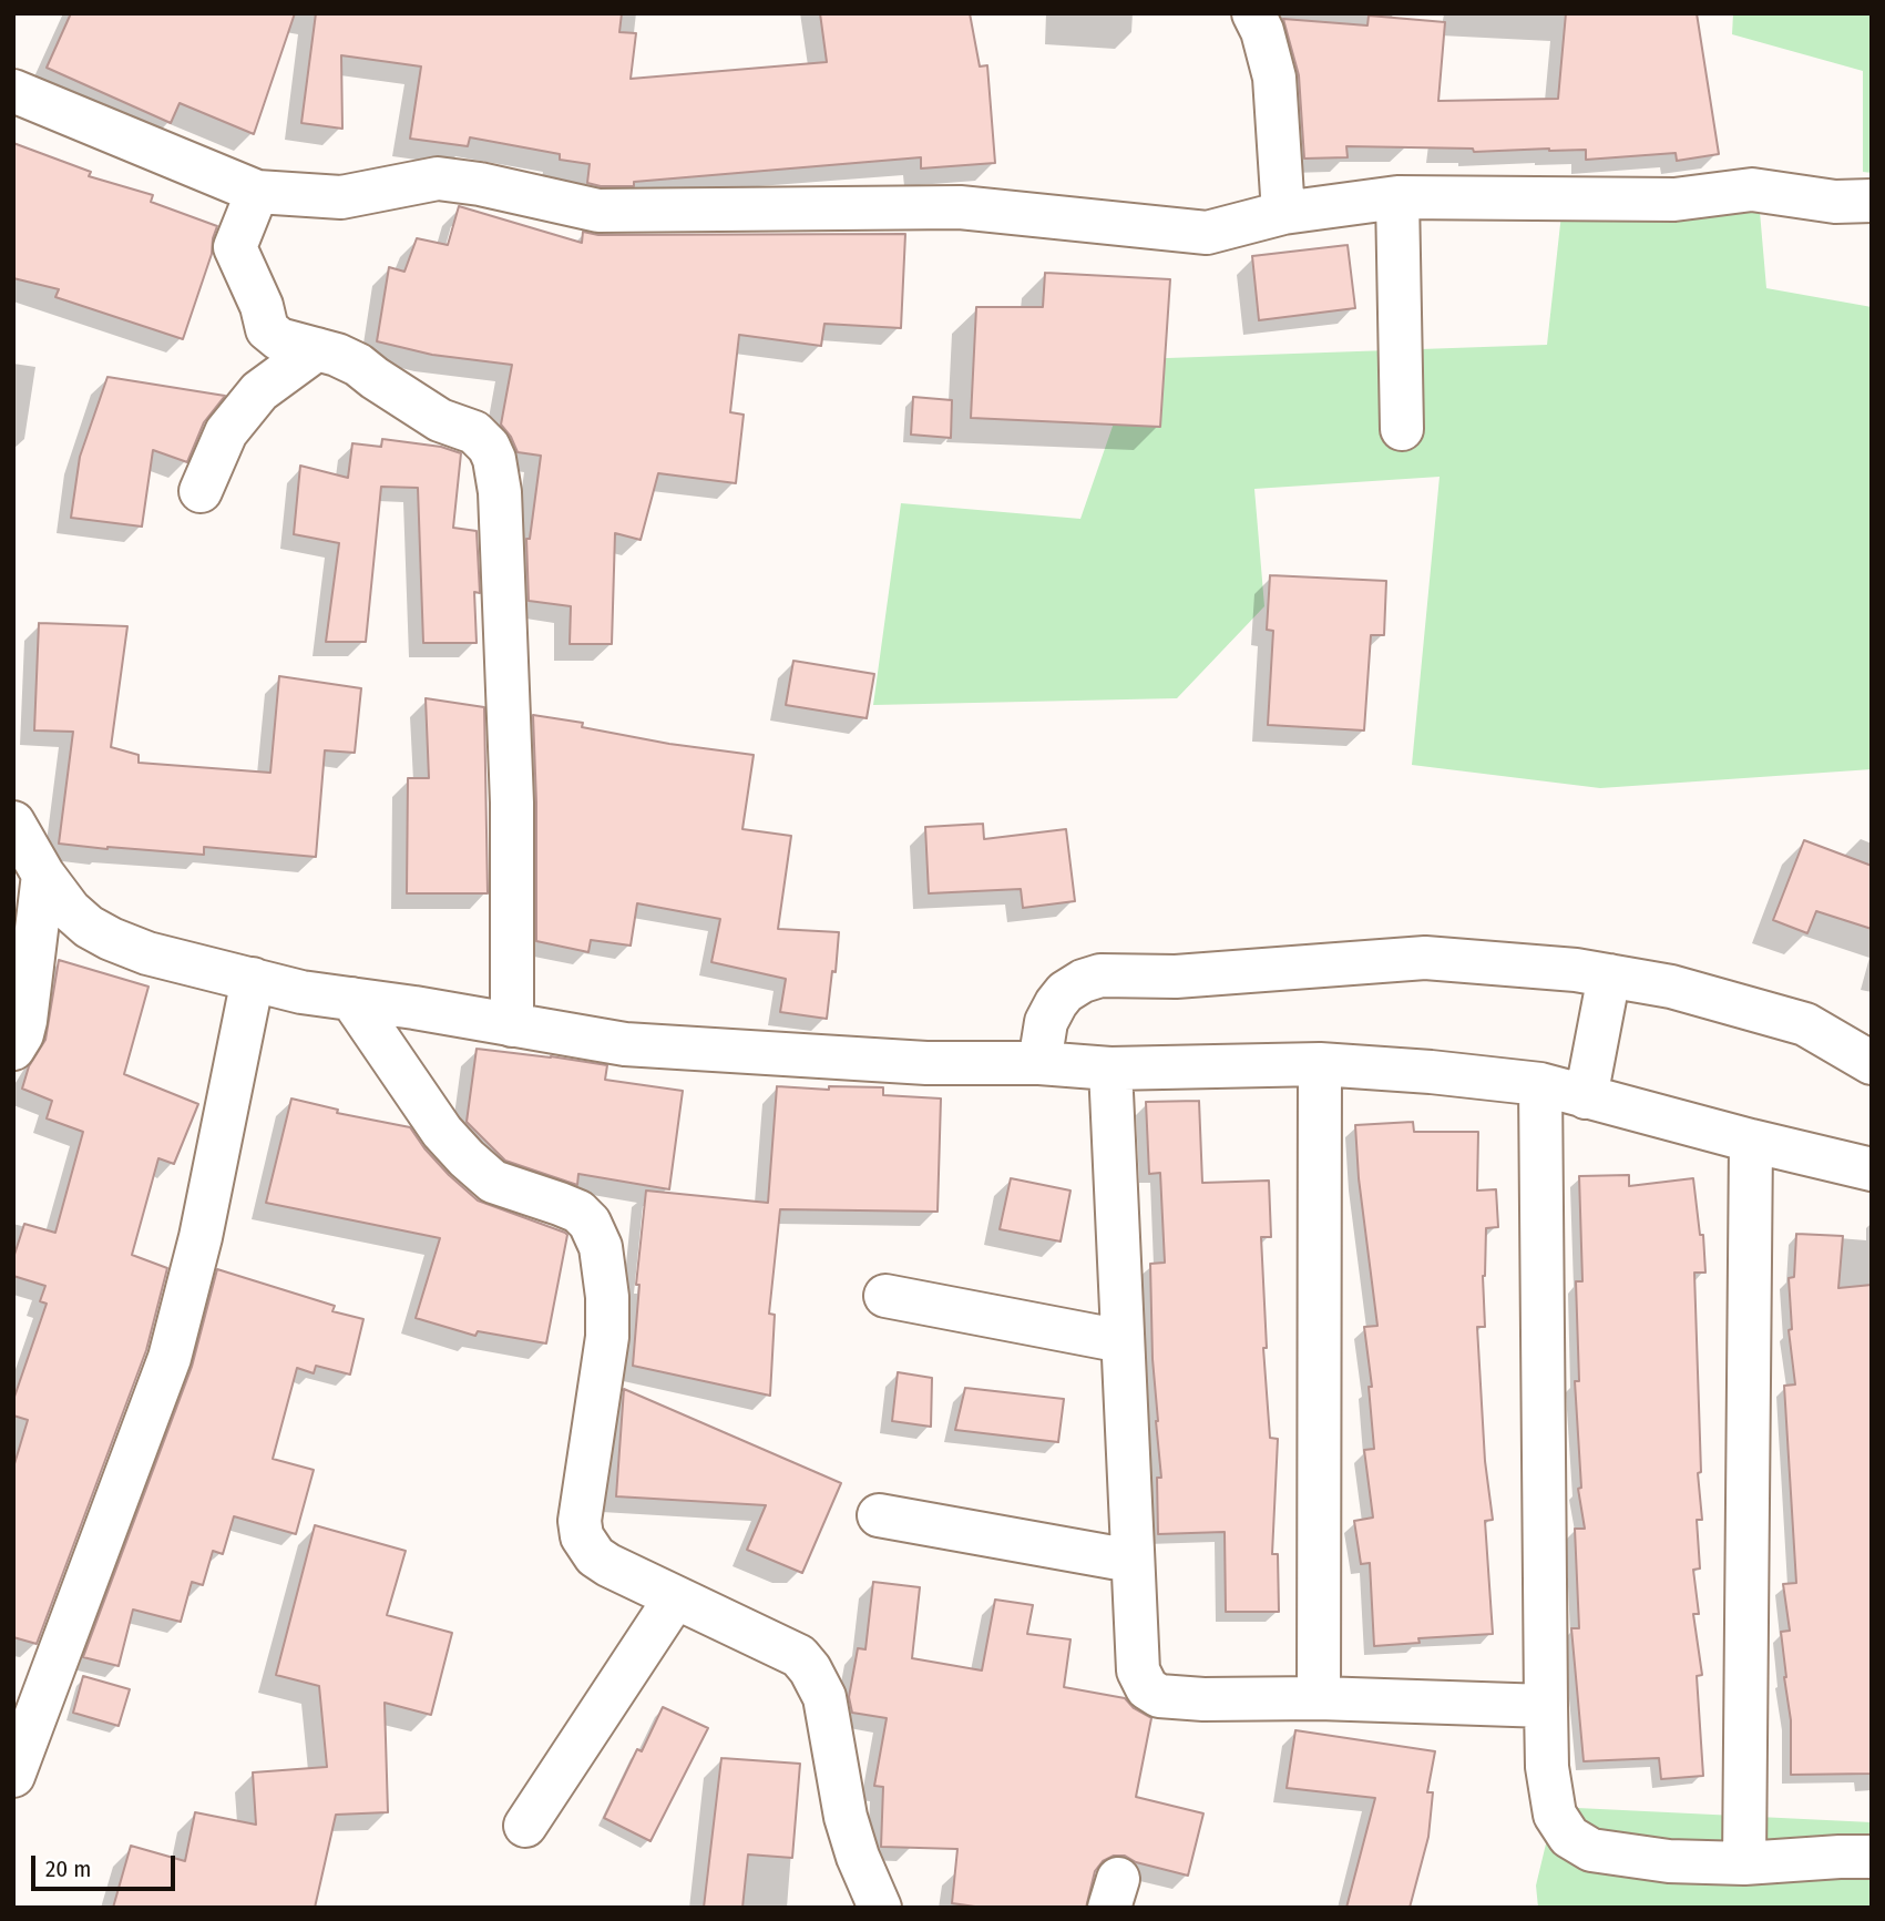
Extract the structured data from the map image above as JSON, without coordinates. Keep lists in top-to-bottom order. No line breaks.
{"scale_bar":"20 m"}
